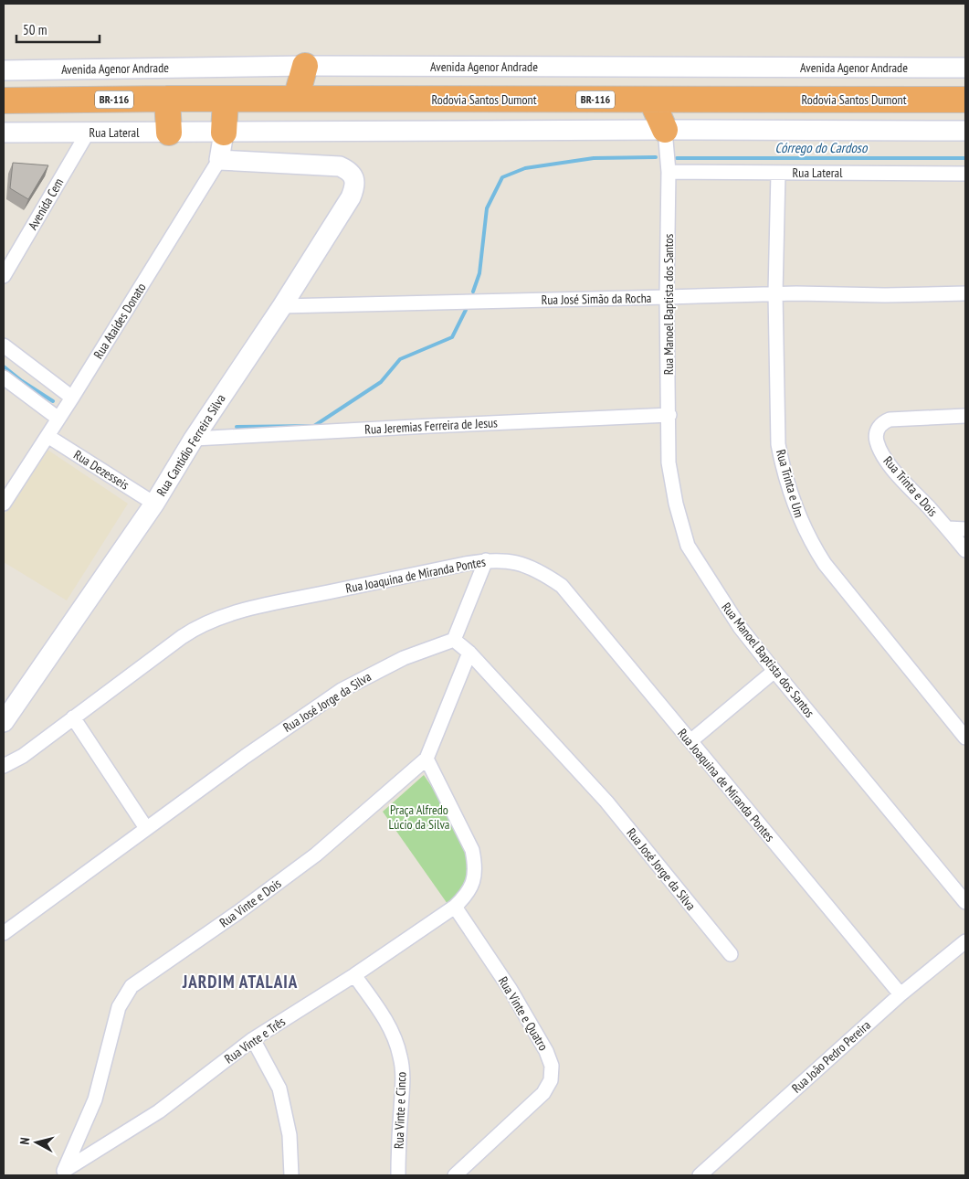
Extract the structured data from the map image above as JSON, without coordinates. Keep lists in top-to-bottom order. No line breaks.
{"streets":{"highway":["BR-116","Rodovia Santos Dumont"],"street":["Avenida Agenor Andrade","Rua Lateral","Avenida Cem","Rua José Simão da Rocha","Rua Manoel Baptista dos Santos","Rua Ataídes Donato","Rua Jeremias Ferreira de Jesus","Rua Cantidio Ferreira Silva","Rua Dezesseis","Rua Trinta e Um","Rua Trinta e Dois","Rua Joaquina de Miranda Pontes","Rua José Jorge da Silva","Rua Vinte e Dois","Rua Vinte e Quatro","Rua Vinte e Três","Rua João Pedro Pereira","Rua Vinte e Cinco"]},"crossings":[["Rua Lateral","Avenida Cem"],["Rua Lateral","Rua Manoel Baptista dos Santos"],["Rua Lateral","Rua Ataídes Donato"],["Rua Lateral","Rua Trinta e Um"],["Rua José Simão da Rocha","Rua Manoel Baptista dos Santos"],["Rua José Simão da Rocha","Rua Cantidio Ferreira Silva"],["Rua José Simão da Rocha","Rua Trinta e Um"],["Rua Manoel Baptista dos Santos","Rua Jeremias Ferreira de Jesus"],["Rua Ataídes Donato","Rua Cantidio Ferreira Silva"],["Rua Ataídes Donato","Rua Dezesseis"],["Rua Jeremias Ferreira de Jesus","Rua Cantidio Ferreira Silva"],["Rua Cantidio Ferreira Silva","Rua Dezesseis"],["Rua Joaquina de Miranda Pontes","Rua João Pedro Pereira"],["Rua José Jorge da Silva","Rua Vinte e Dois"],["Rua Vinte e Dois","Rua Vinte e Três"],["Rua Vinte e Quatro","Rua Vinte e Três"],["Rua Vinte e Três","Rua Vinte e Cinco"]],"districts":["JARDIM ATALAIA"],"water":["Córrego do Cardoso"],"parks":["Praça Alfredo Lúcio da Silva"],"scale_bar":"50 m","north":"left"}
